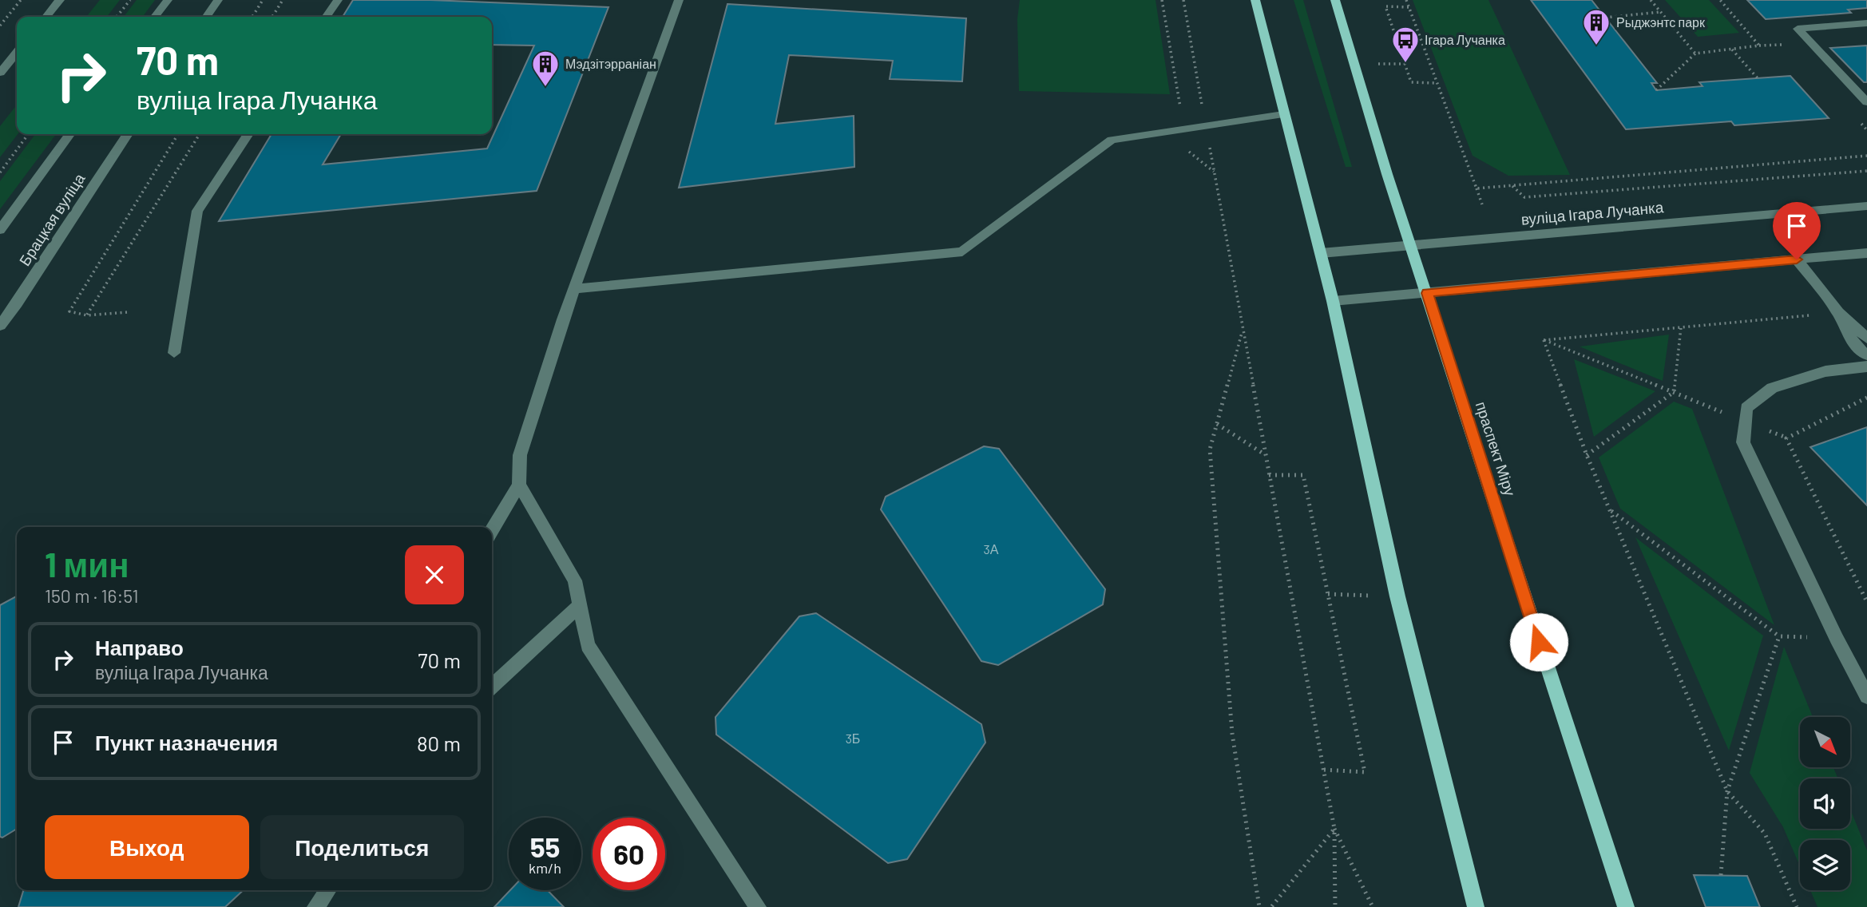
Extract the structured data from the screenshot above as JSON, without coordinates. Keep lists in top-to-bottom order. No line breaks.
{"streets":{"main road":["праспект Міру"],"street":["вуліца Ігара Лучанка","Брацкая вуліца"]},"crossings":[["вуліца Ігара Лучанка","праспект Міру"]],"places":{"building":["Рыджэнтс парк","Мэдзітэрраніан"],"bus stop":["Ігара Лучанка"]},"house_numbers":["3А","3Б"],"north":"bottom right","page":{"turn":["70 m","вуліца Ігара Лучанка"],"heading":["1 мин","150 m · 16:51"],"list":[{"name":"Направо","note":"вуліца Ігара Лучанка","value":"70 m"},{"name":"Пункт назначения","value":"80 m"}],"buttons":["Выход","Поделиться"],"speed":"55 km/h","limit":"60"}}
